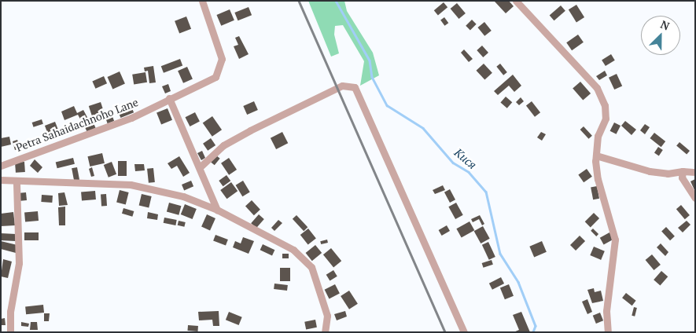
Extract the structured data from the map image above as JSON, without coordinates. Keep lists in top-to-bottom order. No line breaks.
{"streets":{"street":["Petra Sahaidachnoho Lane"]},"water":["Кися"],"north":"top right"}
